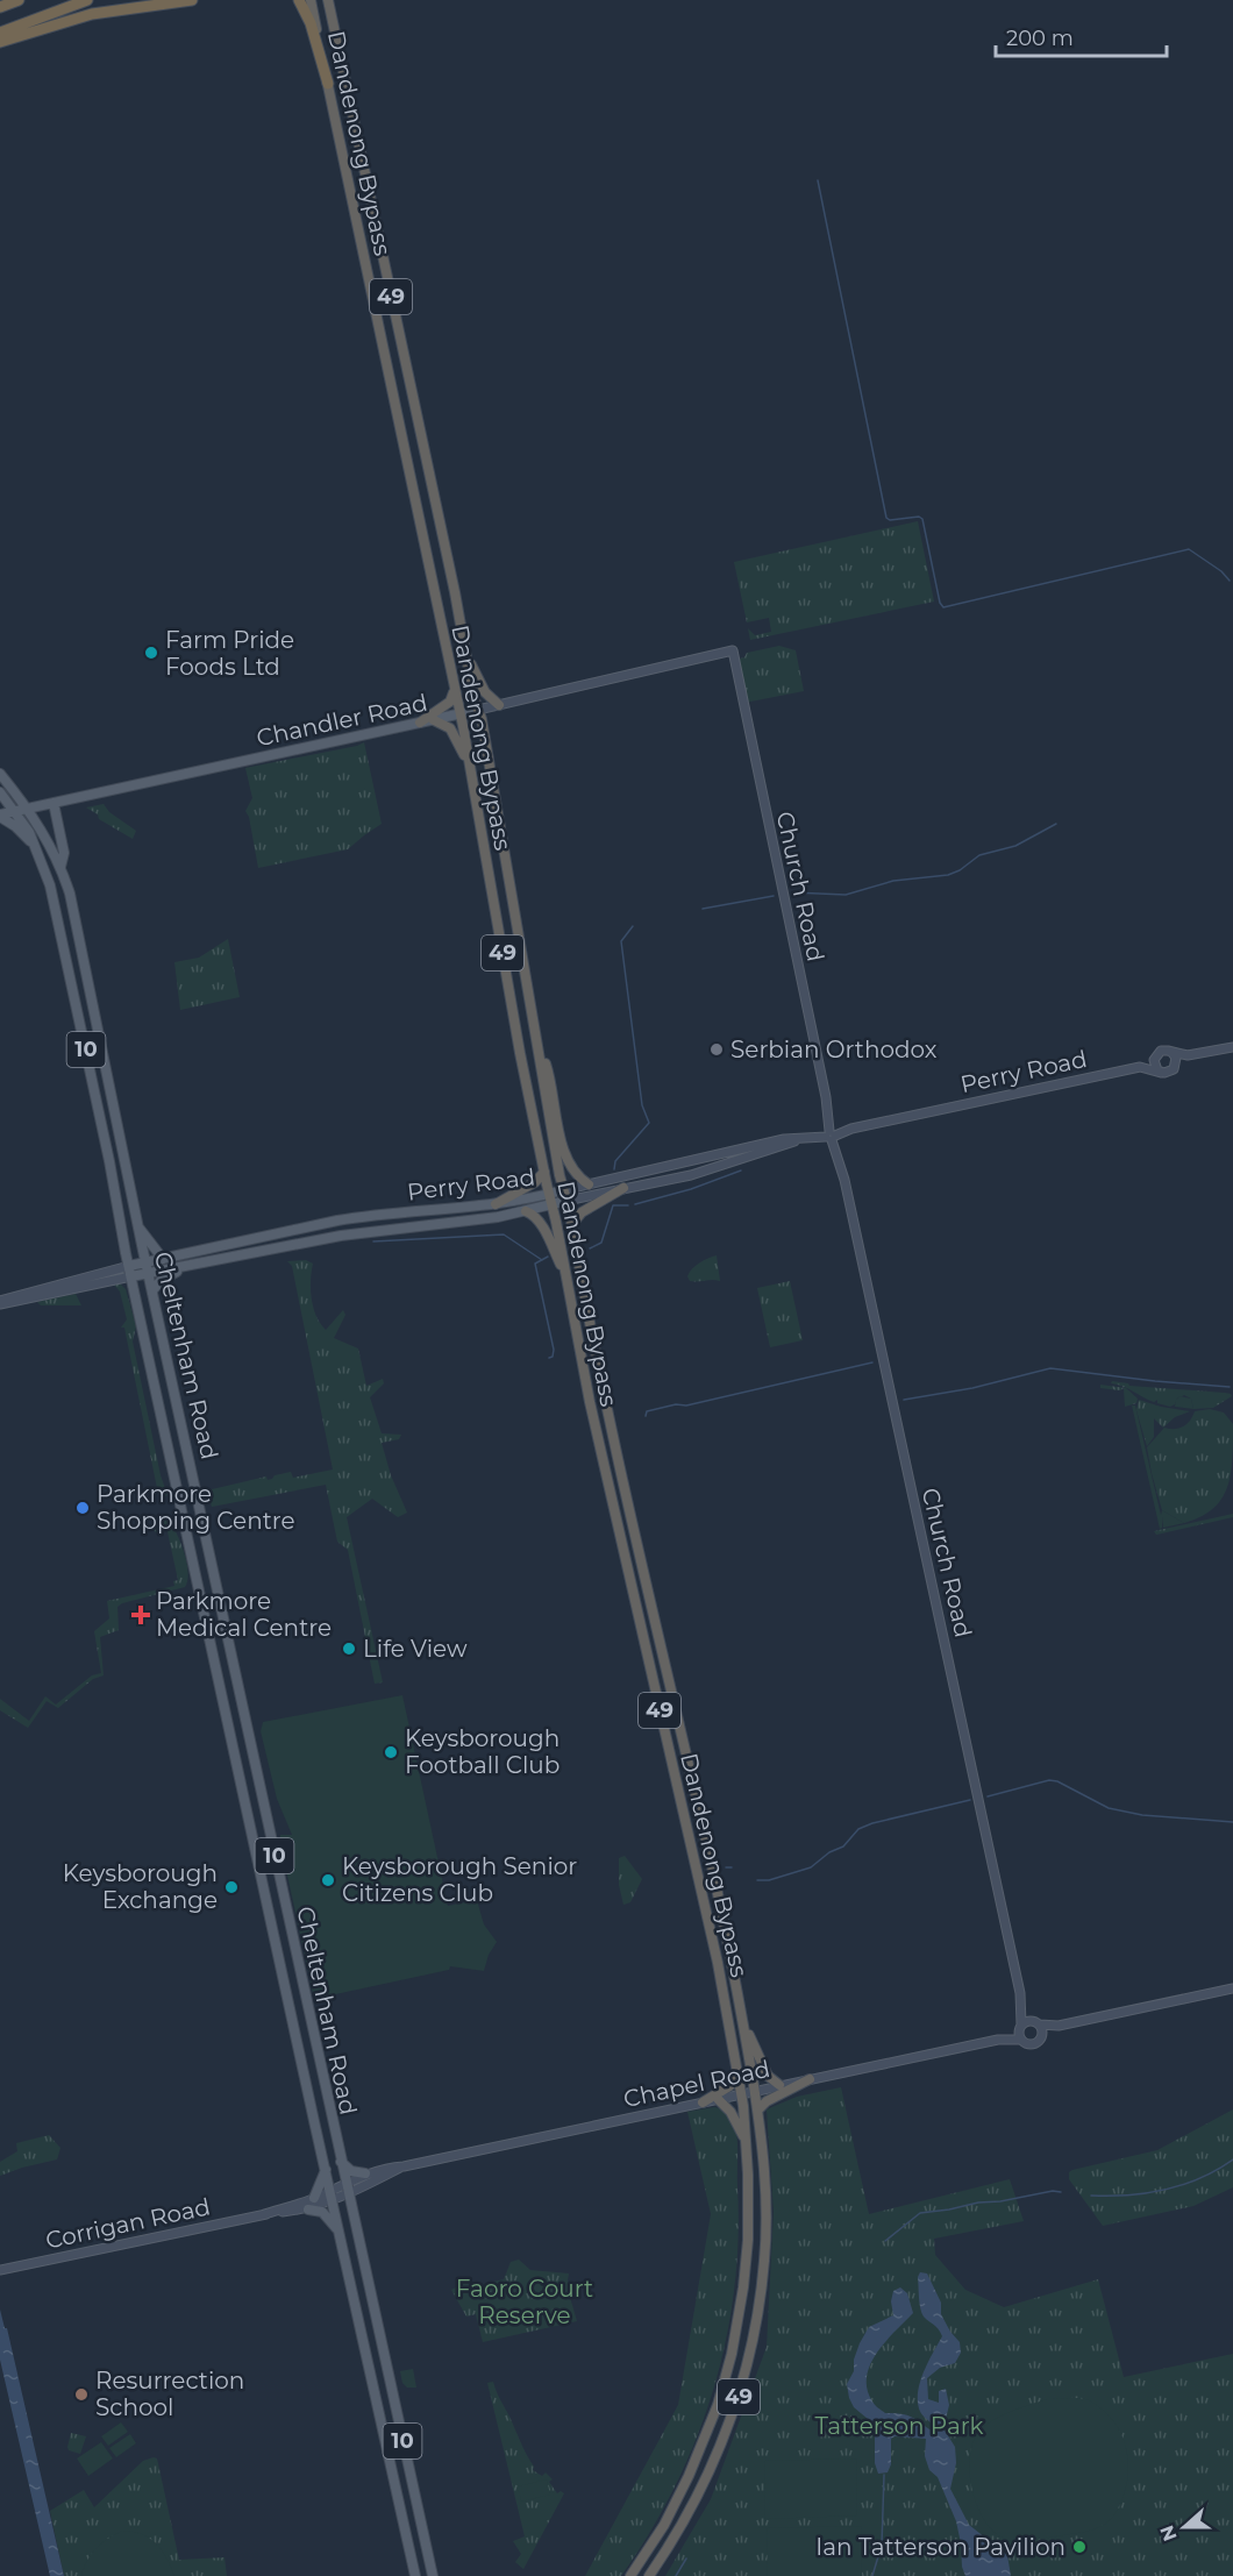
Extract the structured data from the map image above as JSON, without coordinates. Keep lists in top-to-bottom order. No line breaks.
{"streets":{"highway":["Dandenong Bypass","49"],"main road":["Chandler Road","Church Road","10","Perry Road","Cheltenham Road","Chapel Road","Corrigan Road"]},"crossings":[["Dandenong Bypass","Chandler Road"],["Dandenong Bypass","Perry Road"],["Dandenong Bypass","Chapel Road"],["Chandler Road","Church Road"],["Chandler Road","Cheltenham Road"],["Church Road","Perry Road"],["Church Road","Chapel Road"],["Perry Road","Cheltenham Road"],["Cheltenham Road","Chapel Road"],["Cheltenham Road","Corrigan Road"],["Chapel Road","Corrigan Road"]],"parks":["Faoro Court Reserve","Tatterson Park"],"places":{"other":["Farm Pride Foods Ltd","Serbian Orthodox","Parkmore Shopping Centre","Life View","Keysborough Football Club","Keysborough Senior Citizens Club","Keysborough Exchange","Resurrection School","Ian Tatterson Pavilion"],"health":["Parkmore Medical Centre"]},"scale_bar":"200 m","north":"left"}
